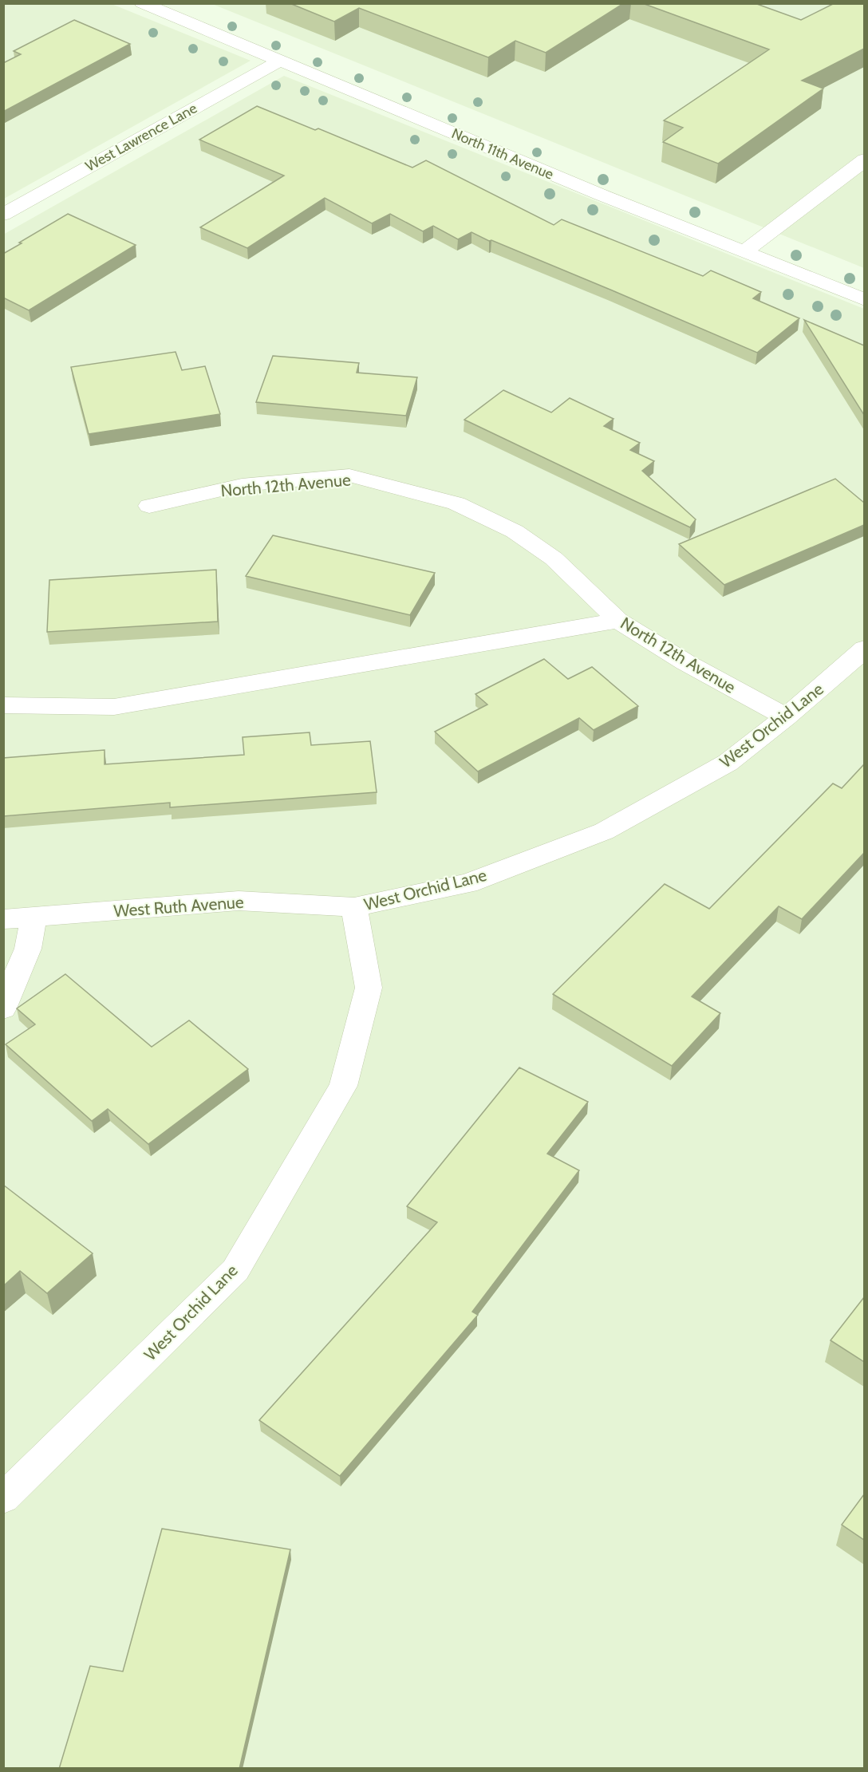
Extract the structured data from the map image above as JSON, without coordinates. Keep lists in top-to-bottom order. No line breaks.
{"streets":{"street":["West Lawrence Lane","North 11th Avenue","North 12th Avenue","West Orchid Lane","West Ruth Avenue"]},"crossings":[["West Lawrence Lane","North 11th Avenue"],["North 12th Avenue","West Orchid Lane"],["West Orchid Lane","West Ruth Avenue"]]}
